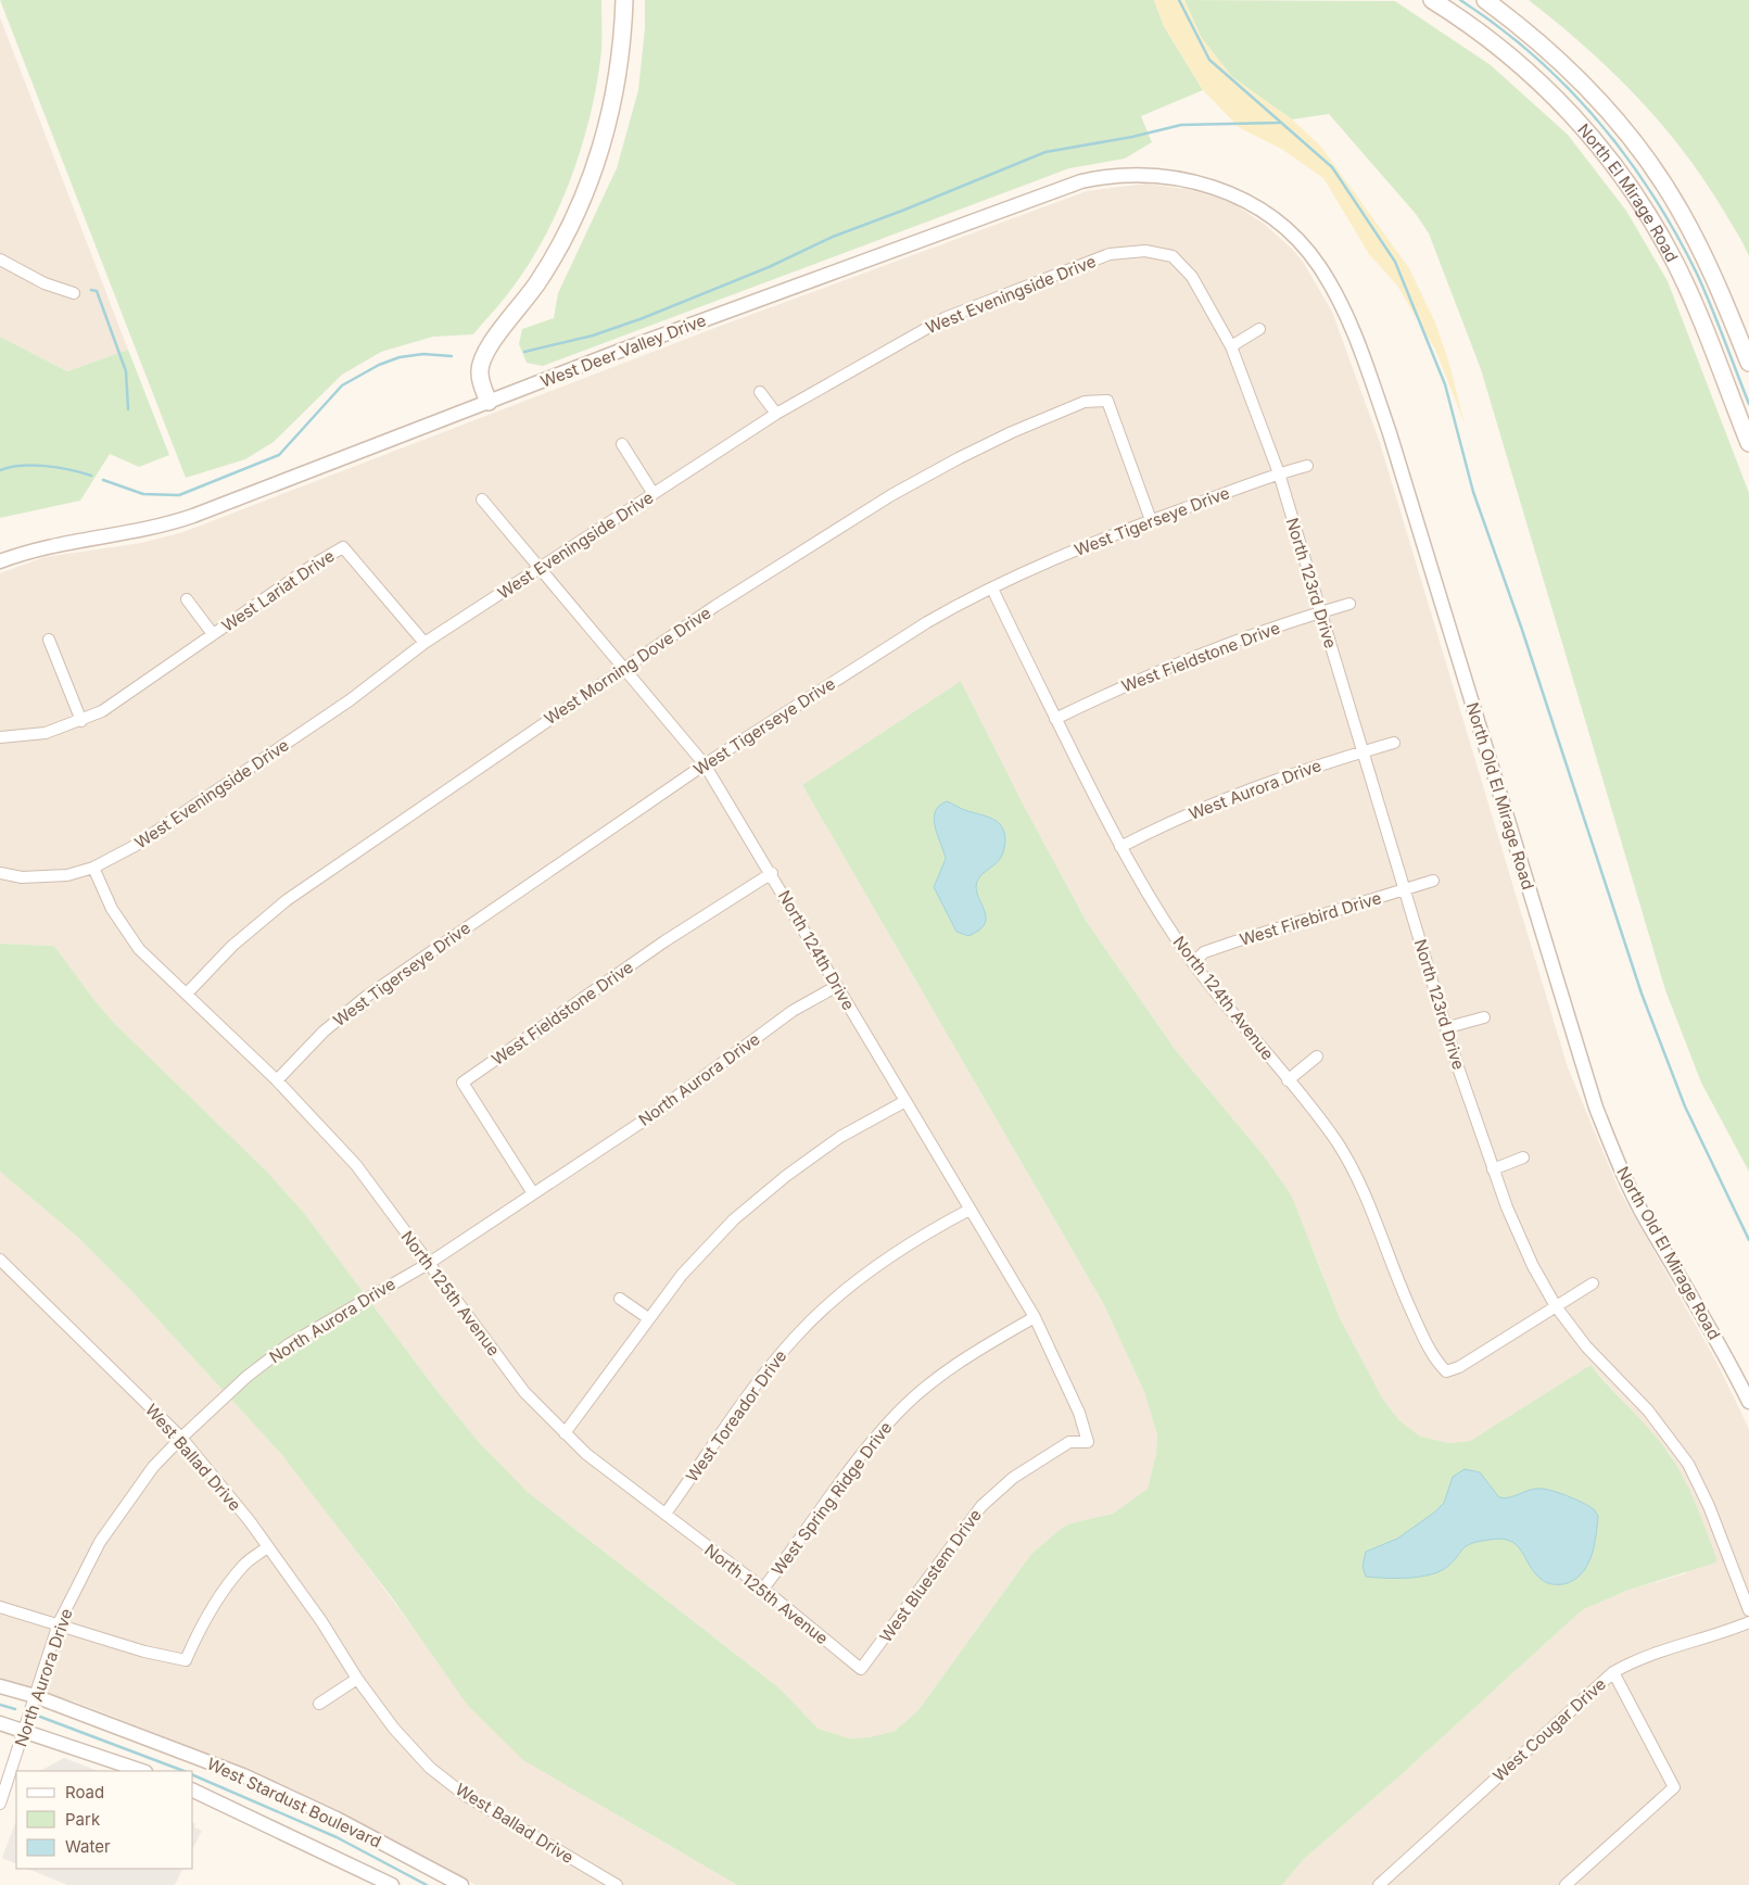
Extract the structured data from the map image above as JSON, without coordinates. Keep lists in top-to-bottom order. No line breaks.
{"streets":{"main road":["North El Mirage Road"],"street":["West Eveningside Drive","West Deer Valley Drive","West Tigerseye Drive","North 123rd Drive","West Lariat Drive","West Fieldstone Drive","West Morning Dove Drive","West Aurora Drive","North Old El Mirage Road","West Firebird Drive","North 124th Drive","North 124th Avenue","North Aurora Drive","North 125th Avenue","West Toreador Drive","West Ballad Drive","West Spring Ridge Drive","West Bluestem Drive","West Cougar Drive","West Stardust Boulevard"]},"crossings":[["West Eveningside Drive","North 123rd Drive"],["West Eveningside Drive","West Lariat Drive"],["West Eveningside Drive","North 124th Drive"],["West Eveningside Drive","North 125th Avenue"],["West Deer Valley Drive","North Old El Mirage Road"],["West Tigerseye Drive","North 123rd Drive"],["West Tigerseye Drive","West Morning Dove Drive"],["West Tigerseye Drive","North 124th Drive"],["West Tigerseye Drive","North 124th Avenue"],["West Tigerseye Drive","North 125th Avenue"],["North 123rd Drive","West Fieldstone Drive"],["North 123rd Drive","West Aurora Drive"],["North 123rd Drive","West Firebird Drive"],["North 123rd Drive","North 124th Avenue"],["West Fieldstone Drive","North 124th Drive"],["West Fieldstone Drive","North 124th Avenue"],["West Fieldstone Drive","North Aurora Drive"],["West Morning Dove Drive","North 124th Drive"],["West Morning Dove Drive","North 125th Avenue"],["West Aurora Drive","North 124th Avenue"],["West Firebird Drive","North 124th Avenue"],["North 124th Drive","North Aurora Drive"],["North 124th Drive","West Toreador Drive"],["North 124th Drive","West Spring Ridge Drive"],["North 124th Drive","West Bluestem Drive"],["North Aurora Drive","North 125th Avenue"],["North Aurora Drive","West Ballad Drive"],["North Aurora Drive","West Stardust Boulevard"],["North 125th Avenue","West Toreador Drive"],["North 125th Avenue","West Spring Ridge Drive"],["North 125th Avenue","West Bluestem Drive"]],"legend":["Road","Park","Water"]}
